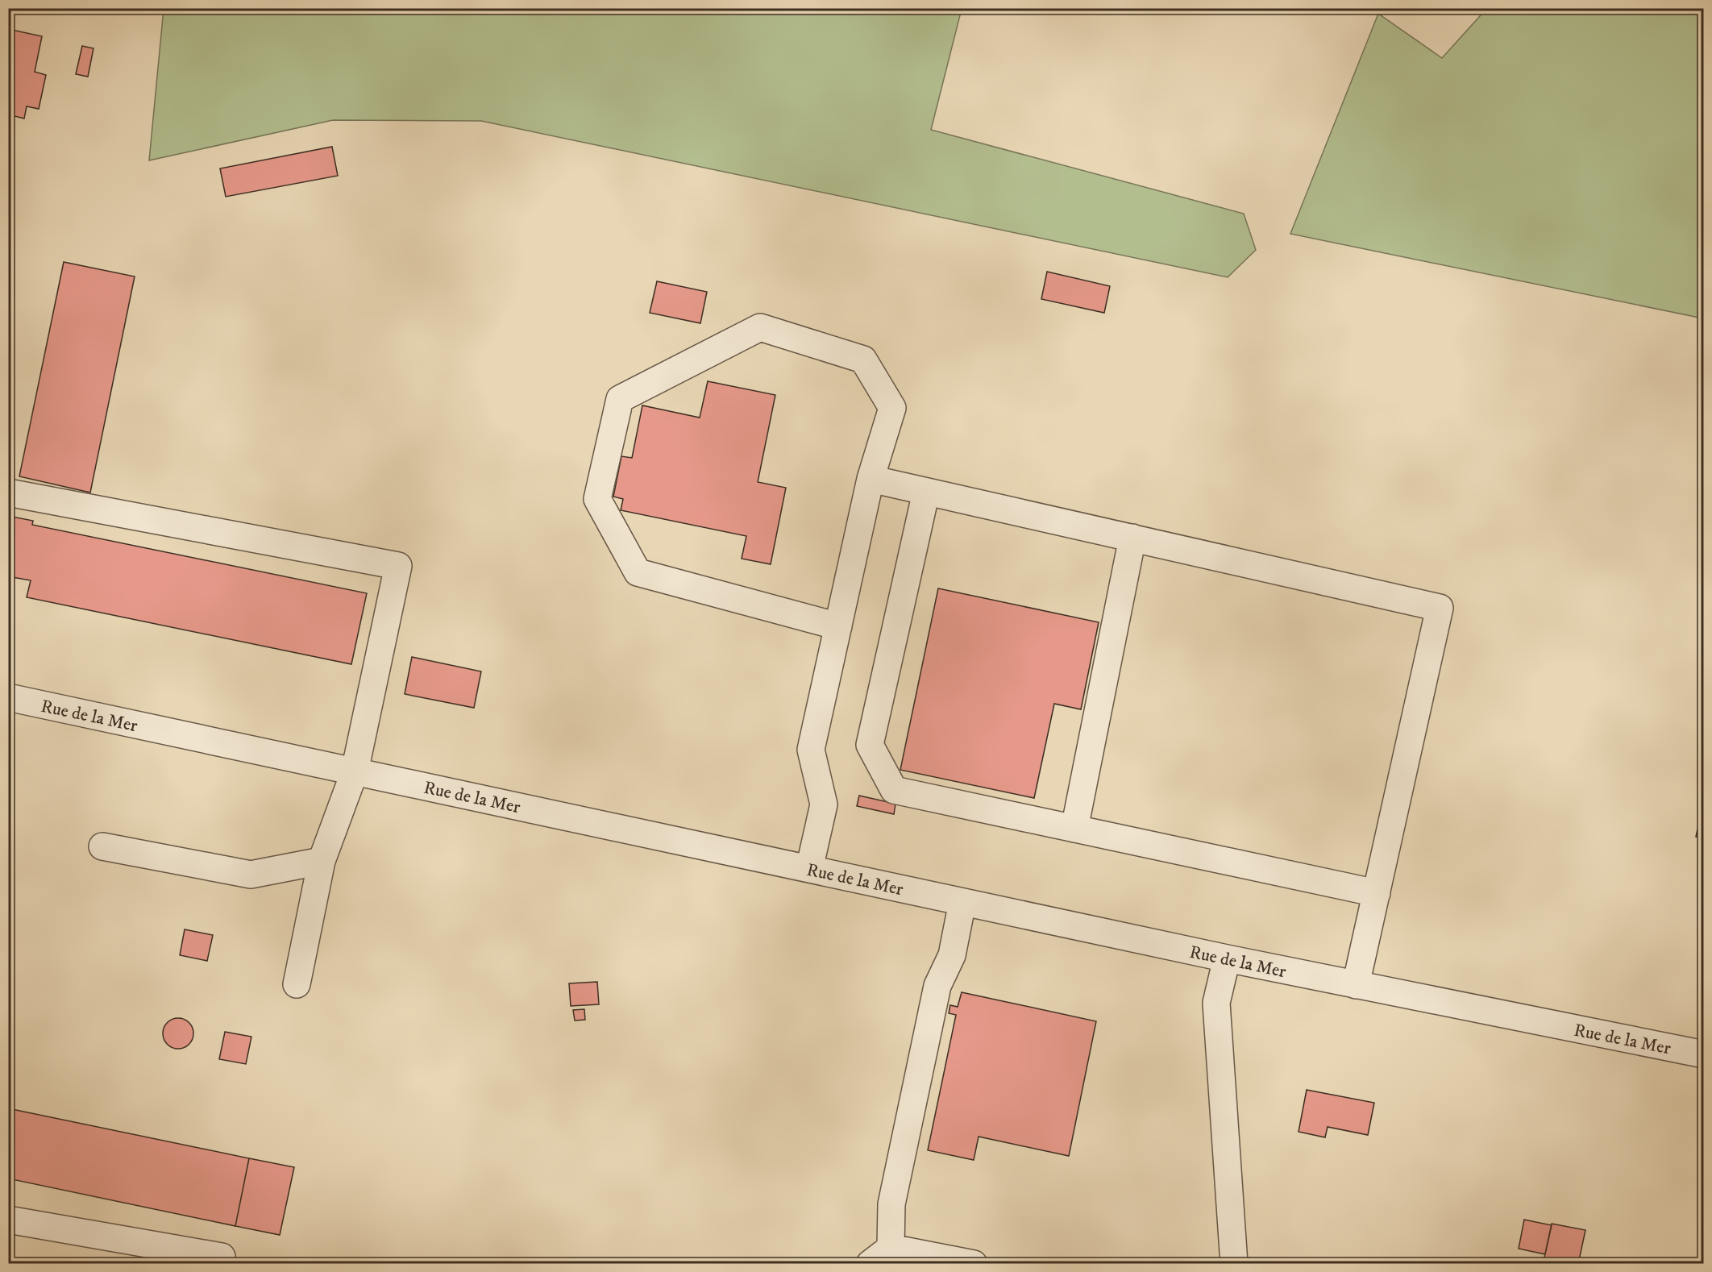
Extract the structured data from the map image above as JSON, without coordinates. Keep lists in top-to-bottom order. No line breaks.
{"streets":{"street":["Rue de la Mer"]}}
